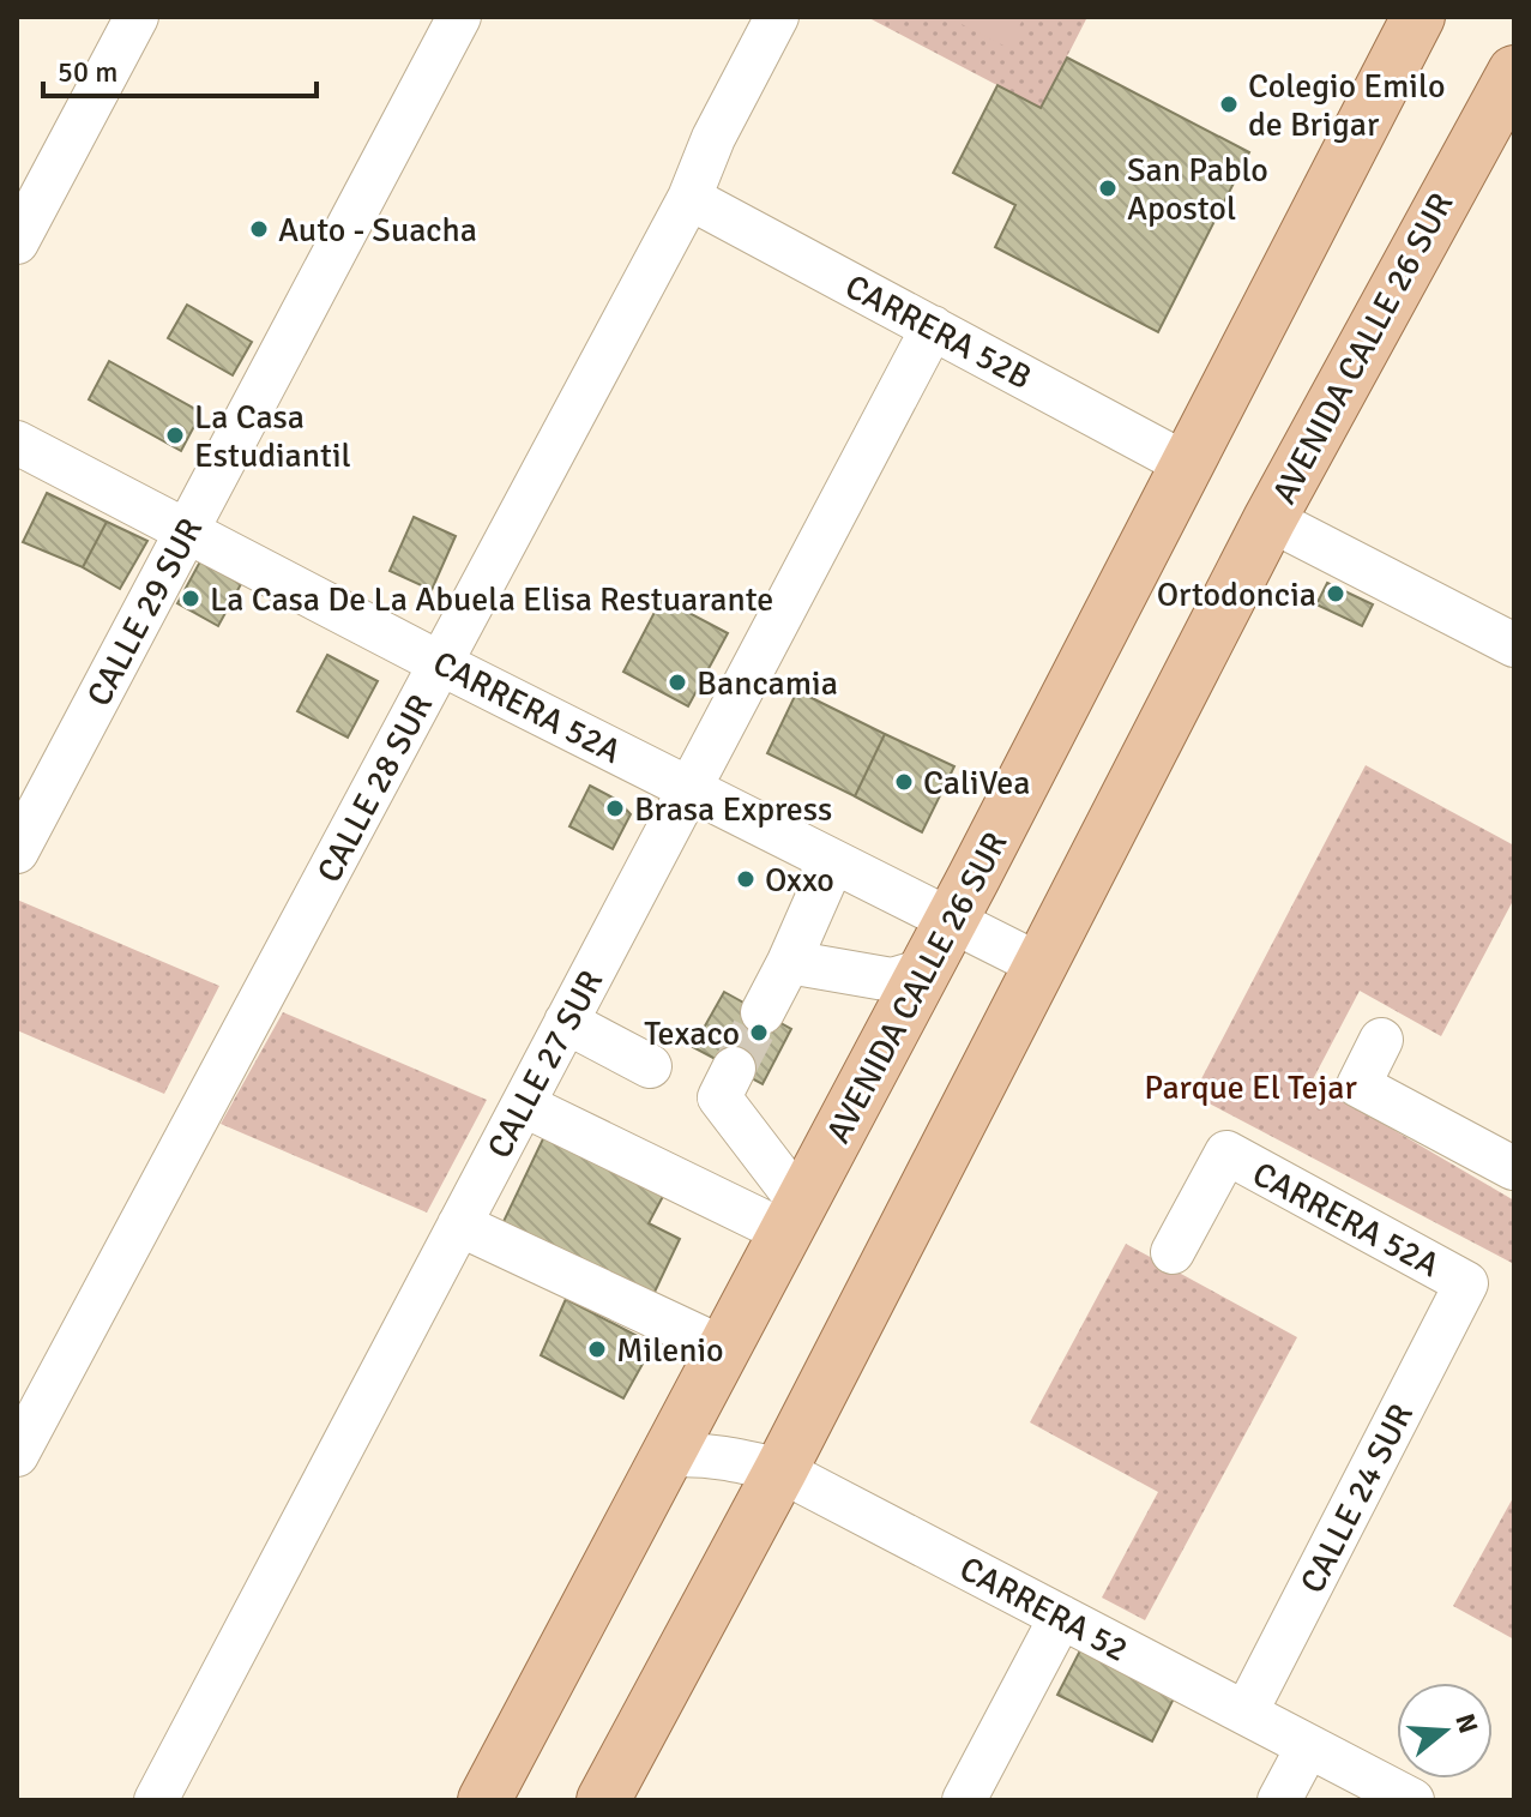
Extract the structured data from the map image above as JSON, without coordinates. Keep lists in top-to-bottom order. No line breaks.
{"streets":{"main road":["AVENIDA CALLE 26 SUR"],"street":["CARRERA 52B","CALLE 29 SUR","CARRERA 52A","CALLE 28 SUR","CALLE 27 SUR","CALLE 24 SUR","CARRERA 52"]},"crossings":[["CARRERA 52B","AVENIDA CALLE 26 SUR"],["CARRERA 52B","CALLE 28 SUR"],["CARRERA 52B","CALLE 27 SUR"],["AVENIDA CALLE 26 SUR","CARRERA 52A"],["AVENIDA CALLE 26 SUR","CARRERA 52"],["CALLE 29 SUR","CARRERA 52A"],["CARRERA 52A","CALLE 28 SUR"],["CARRERA 52A","CALLE 27 SUR"],["CARRERA 52A","CALLE 24 SUR"],["CALLE 24 SUR","CARRERA 52"]],"parks":["Parque El Tejar"],"places":["Colegio Emilo de Brigar","San Pablo Apostol","Auto - Suacha","La Casa Estudiantil","Ortodoncia","La Casa De La Abuela Elisa Restuarante","Bancamia","CaliVea","Brasa Express","Oxxo","Texaco","Milenio"],"scale_bar":"50 m","north":"right"}
